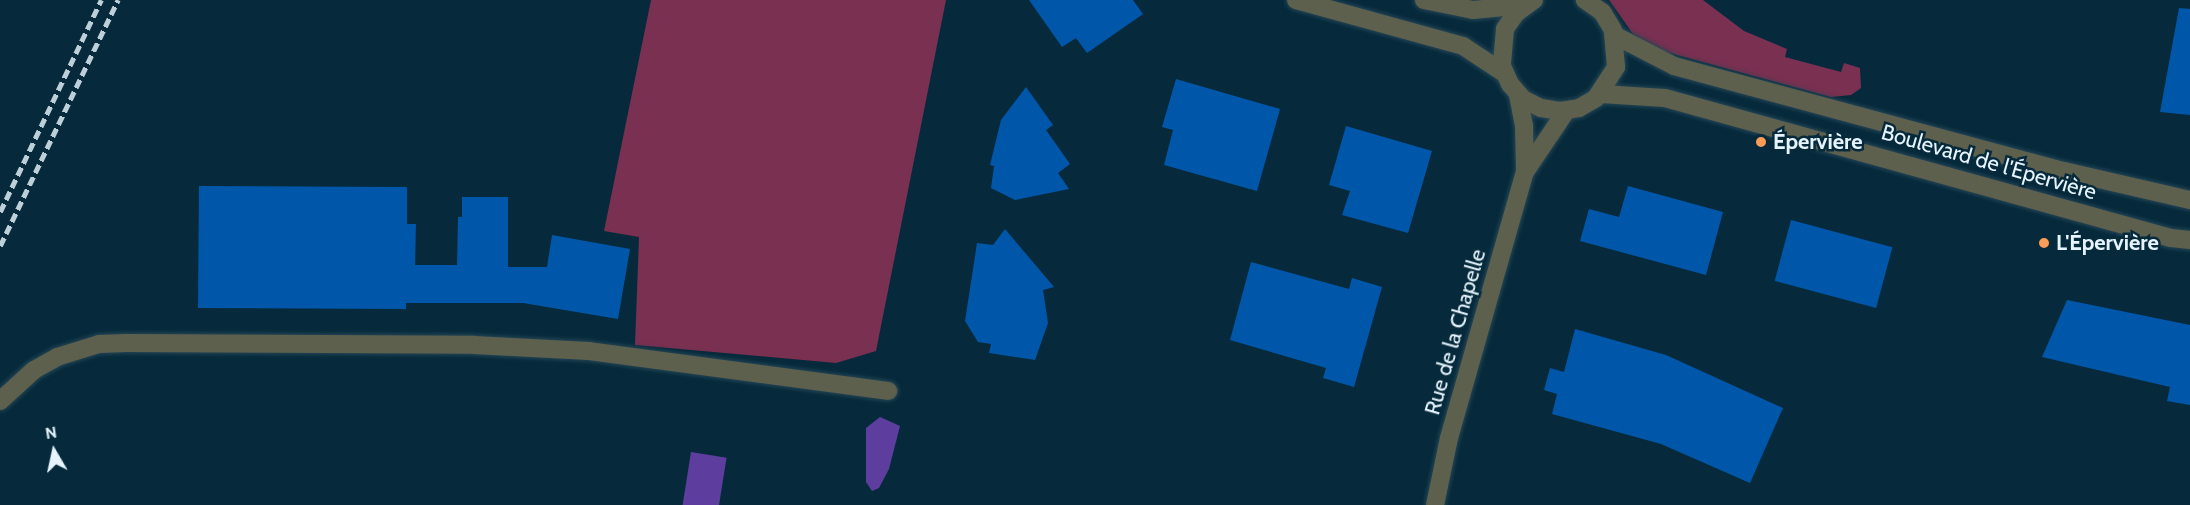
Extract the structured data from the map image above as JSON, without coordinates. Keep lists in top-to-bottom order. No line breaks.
{"streets":{"street":["Boulevard de l'Épervière","Rue de la Chapelle"]},"places":["Épervière","L'Épervière"],"north":"top"}
